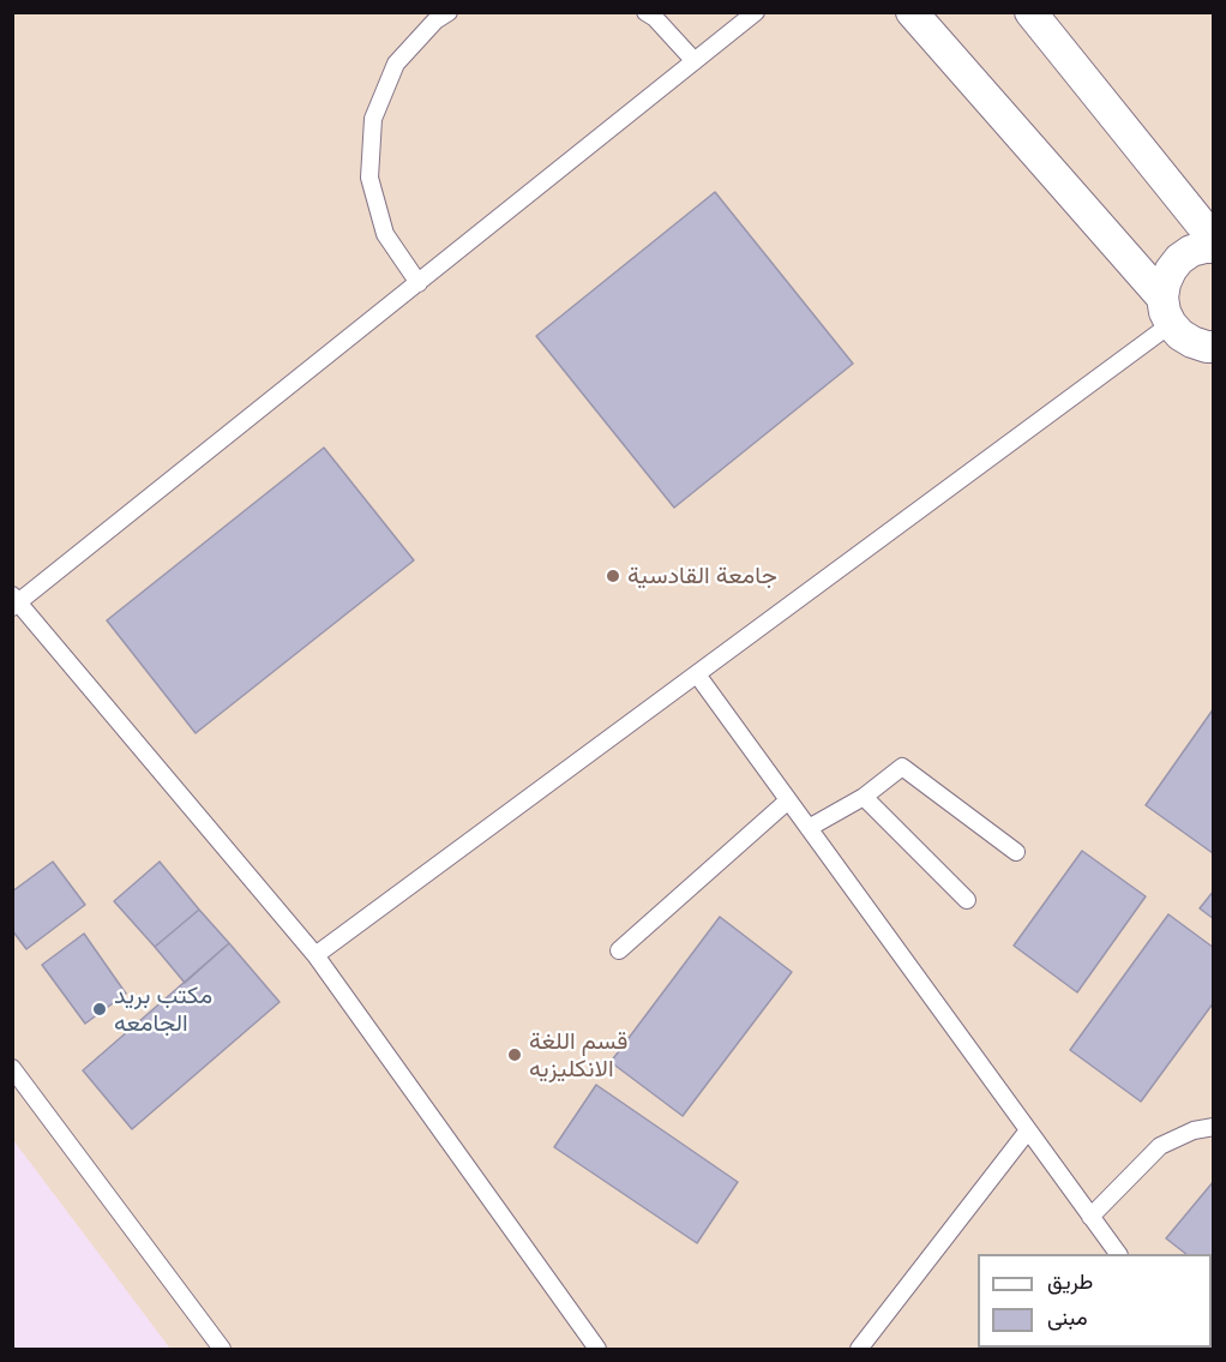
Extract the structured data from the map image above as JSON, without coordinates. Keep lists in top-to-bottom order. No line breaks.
{"places":["جامعة القادسية","مكتب بريد الجامعه","قسم اللغة الانكليزيه"],"legend":["طريق","مبنى"]}
